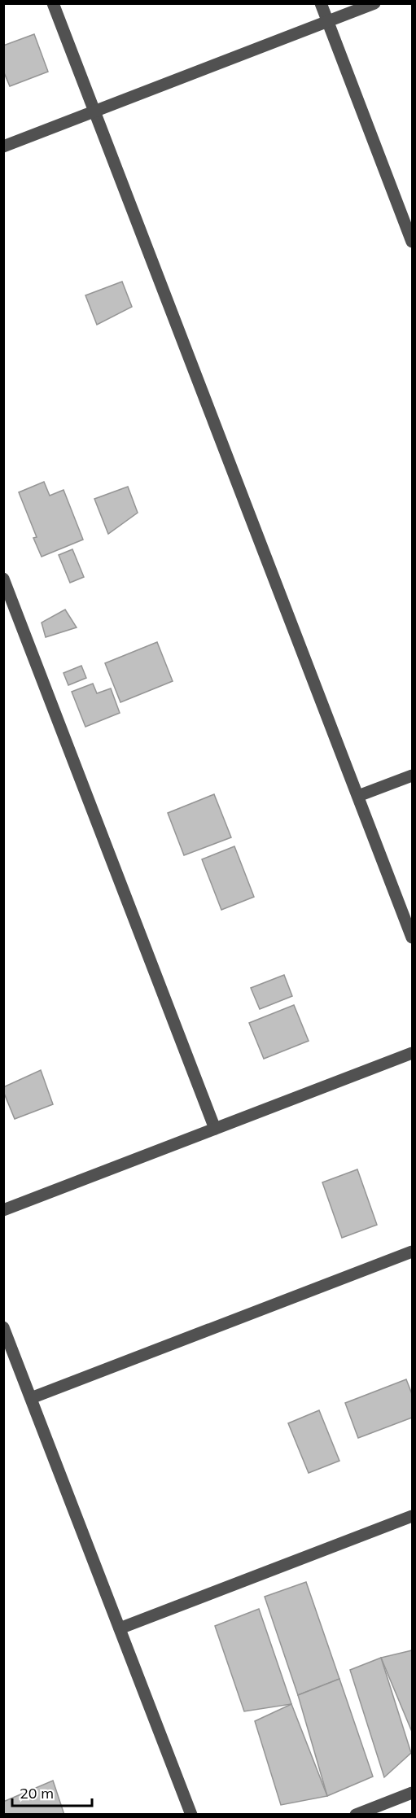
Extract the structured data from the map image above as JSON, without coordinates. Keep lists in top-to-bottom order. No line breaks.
{"scale_bar":"20 m"}
